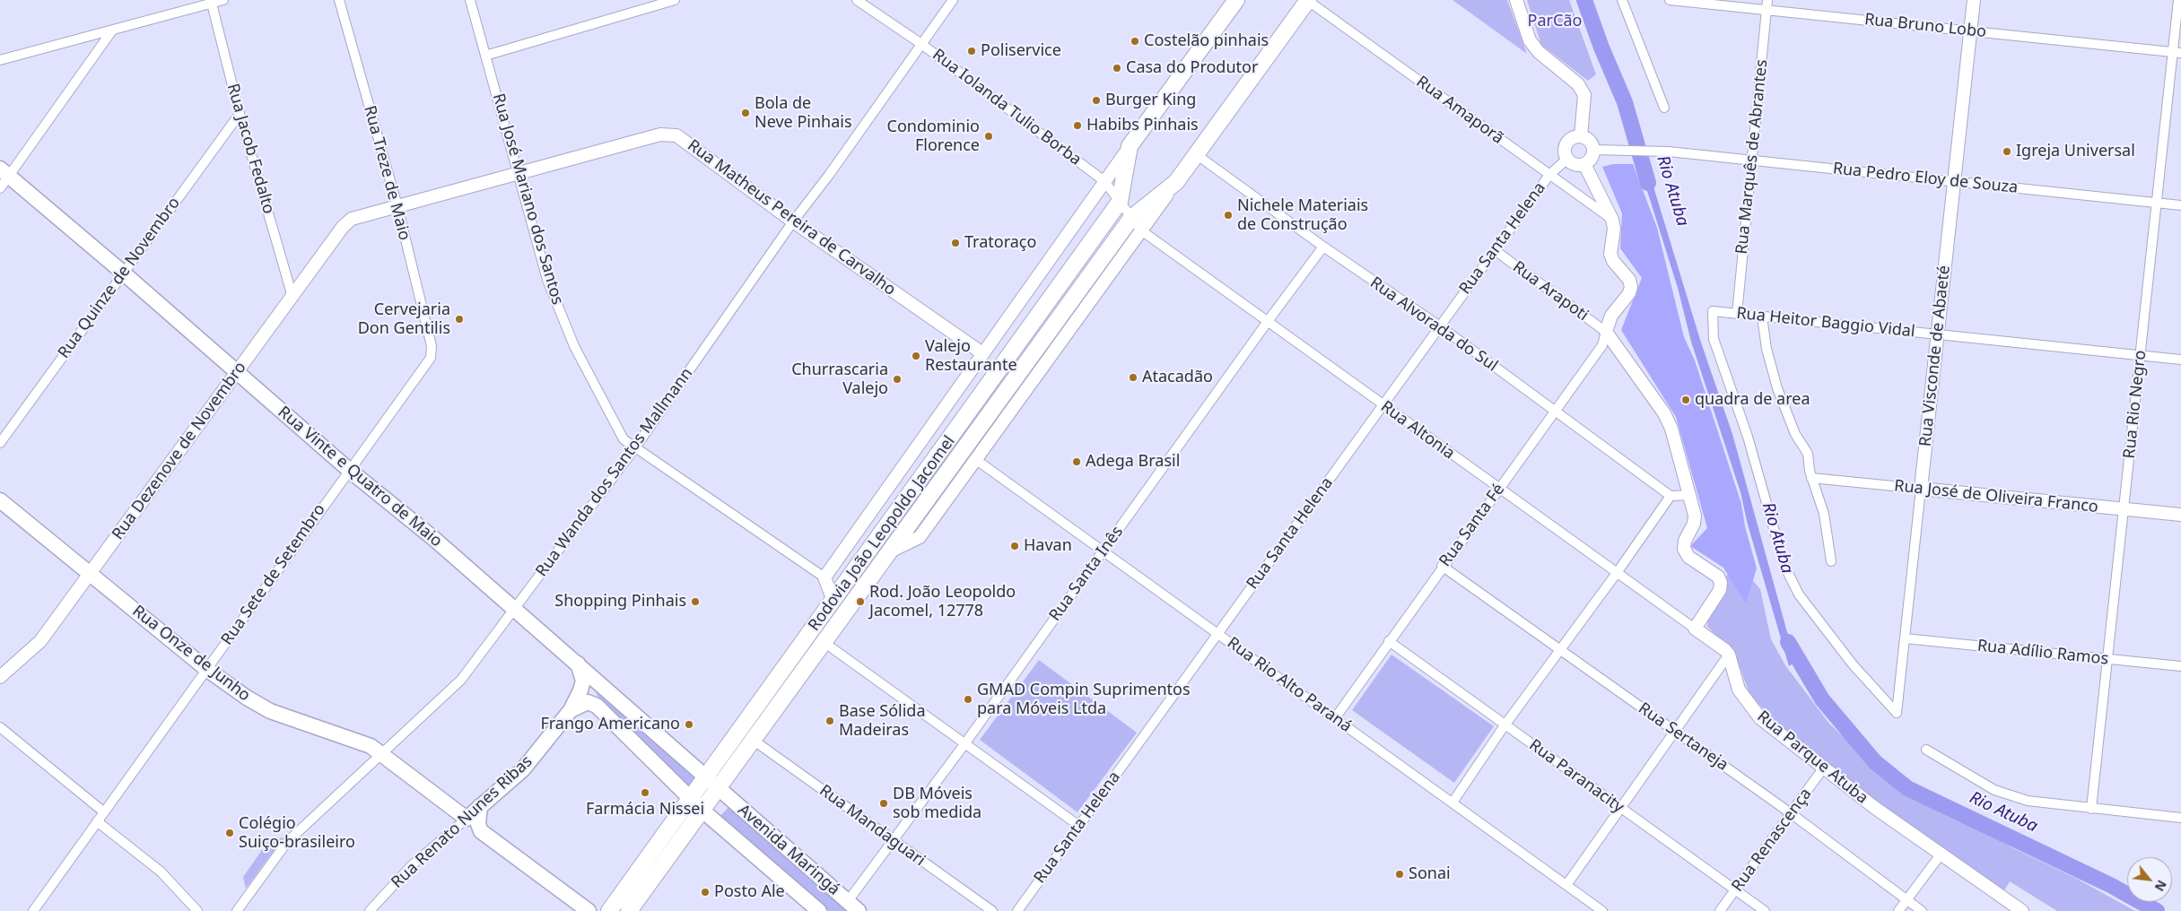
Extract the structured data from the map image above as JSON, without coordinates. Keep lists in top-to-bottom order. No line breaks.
{"streets":{"highway":["Rodovia João Leopoldo Jacomel"],"main road":["Rua Vinte e Quatro de Maio","Rua Onze de Junho","Rua Renato Nunes Ribas","Avenida Maringá"],"street":["Rua Bruno Lobo","Rua Iolanda Tulio Borba","Rua Amaporã","Rua Jacob Fedalto","Rua Marquês de Abrantes","Rua Treze de Maio","Rua Pedro Eloy de Souza","Rua José Mariano dos Santos","Rua Matheus Pereira de Carvalho","Rua Santa Helena","Rua Quinze de Novembro","Rua Arapoti","Rua Heitor Baggio Vidal","Rua Alvorada do Sul","Rua Visconde de Abaeté","Rua Rio Negro","Rua Altonia","Rua Dezenove de Novembro","Rua Wanda dos Santos Mallmann","Rua José de Oliveira Franco","Rua Santa Fé","Rua Santa Inês","Rua Sete de Setembro","Rua Adílio Ramos","Rua Rio Alto Paraná","Rua Sertaneja","Rua Parque Atuba","Rua Paranacity","Rua Mandaguari","Rua Renascença"]},"crossings":[["Rua Bruno Lobo","Rua Marquês de Abrantes"],["Rua Bruno Lobo","Rua Visconde de Abaeté"],["Rua Bruno Lobo","Rua Rio Negro"],["Rua Iolanda Tulio Borba","Rua Altonia"],["Rua Iolanda Tulio Borba","Rua Wanda dos Santos Mallmann"],["Rua Iolanda Tulio Borba","Rodovia João Leopoldo Jacomel"],["Rua Amaporã","Rua Santa Helena"],["Rua Amaporã","Rodovia João Leopoldo Jacomel"],["Rua Jacob Fedalto","Rua Quinze de Novembro"],["Rua Jacob Fedalto","Rua Dezenove de Novembro"],["Rua Marquês de Abrantes","Rua Pedro Eloy de Souza"],["Rua Marquês de Abrantes","Rua Heitor Baggio Vidal"],["Rua Treze de Maio","Rua Matheus Pereira de Carvalho"],["Rua Treze de Maio","Rua Sete de Setembro"],["Rua Pedro Eloy de Souza","Rua Santa Helena"],["Rua Pedro Eloy de Souza","Rua Visconde de Abaeté"],["Rua Pedro Eloy de Souza","Rua Rio Negro"],["Rua José Mariano dos Santos","Rua Matheus Pereira de Carvalho"],["Rua José Mariano dos Santos","Rua Wanda dos Santos Mallmann"],["Rua José Mariano dos Santos","Rodovia João Leopoldo Jacomel"],["Rua Matheus Pereira de Carvalho","Rua Dezenove de Novembro"],["Rua Matheus Pereira de Carvalho","Rua Wanda dos Santos Mallmann"],["Rua Matheus Pereira de Carvalho","Rodovia João Leopoldo Jacomel"],["Rua Santa Helena","Rua Arapoti"],["Rua Santa Helena","Rua Alvorada do Sul"],["Rua Santa Helena","Rua Altonia"],["Rua Santa Helena","Rua Rio Alto Paraná"],["Rua Quinze de Novembro","Rua Vinte e Quatro de Maio"],["Rua Arapoti","Rua Santa Fé"],["Rua Heitor Baggio Vidal","Rua Visconde de Abaeté"],["Rua Heitor Baggio Vidal","Rua Rio Negro"],["Rua Alvorada do Sul","Rua Santa Fé"],["Rua Alvorada do Sul","Rodovia João Leopoldo Jacomel"],["Rua Alvorada do Sul","Rua Santa Inês"],["Rua Visconde de Abaeté","Rua José de Oliveira Franco"],["Rua Visconde de Abaeté","Rua Adílio Ramos"],["Rua Rio Negro","Rua José de Oliveira Franco"],["Rua Rio Negro","Rua Adílio Ramos"],["Rua Altonia","Rua Santa Fé"],["Rua Altonia","Rodovia João Leopoldo Jacomel"],["Rua Altonia","Rua Santa Inês"],["Rua Dezenove de Novembro","Rua Vinte e Quatro de Maio"],["Rua Dezenove de Novembro","Rua Onze de Junho"],["Rua Wanda dos Santos Mallmann","Rua Vinte e Quatro de Maio"],["Rua Wanda dos Santos Mallmann","Rua Onze de Junho"],["Rua Vinte e Quatro de Maio","Rodovia João Leopoldo Jacomel"],["Rua Vinte e Quatro de Maio","Rua Sete de Setembro"],["Rua Vinte e Quatro de Maio","Rua Renato Nunes Ribas"],["Rua Vinte e Quatro de Maio","Avenida Maringá"],["Rua Santa Fé","Rua Rio Alto Paraná"],["Rua Santa Fé","Rua Sertaneja"],["Rua Santa Fé","Rua Paranacity"],["Rodovia João Leopoldo Jacomel","Rua Rio Alto Paraná"],["Rodovia João Leopoldo Jacomel","Rua Mandaguari"],["Rodovia João Leopoldo Jacomel","Avenida Maringá"],["Rua Santa Inês","Rua Rio Alto Paraná"],["Rua Santa Inês","Rua Mandaguari"],["Rua Santa Inês","Avenida Maringá"],["Rua Sete de Setembro","Rua Onze de Junho"],["Rua Onze de Junho","Rua Renato Nunes Ribas"],["Rua Sertaneja","Rua Renascença"],["Rua Parque Atuba","Rua Renascença"],["Rua Paranacity","Rua Renascença"]],"water":["Rio Atuba"],"parks":["ParCão"],"places":["Costelão pinhais","Poliservice","Casa do Produtor","Burger King","Bola de Neve Pinhais","Habibs Pinhais","Condominio Florence","Igreja Universal","Nichele Materiais de Construção","Tratoraço","Cervejaria Don Gentilis","Valejo Restaurante","Atacadão","Churrascaria Valejo","quadra de area","Adega Brasil","Havan","Shopping Pinhais","Rod. João Leopoldo Jacomel, 12778","GMAD Compin Suprimentos para Móveis Ltda","Base Sólida Madeiras","Frango Americano","Farmácia Nissei","DB Móveis sob medida","Colégio Suiço-brasileiro","Sonai","Posto Ale"],"north":"bottom right"}
